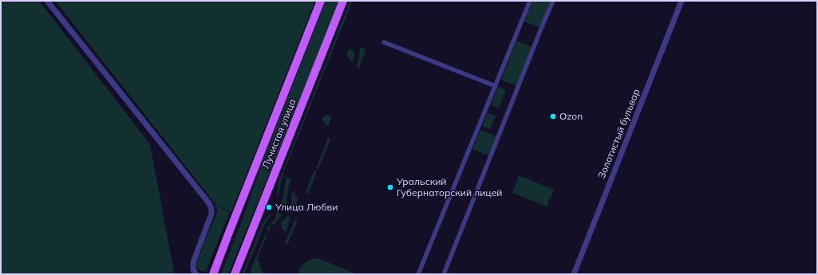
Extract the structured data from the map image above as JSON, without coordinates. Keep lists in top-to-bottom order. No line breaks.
{"streets":{"main road":["Лучистая улица"],"street":["Золотистый бульвар"]},"places":["Ozon","Уральский Губернаторский лицей","Улица Любви"]}
